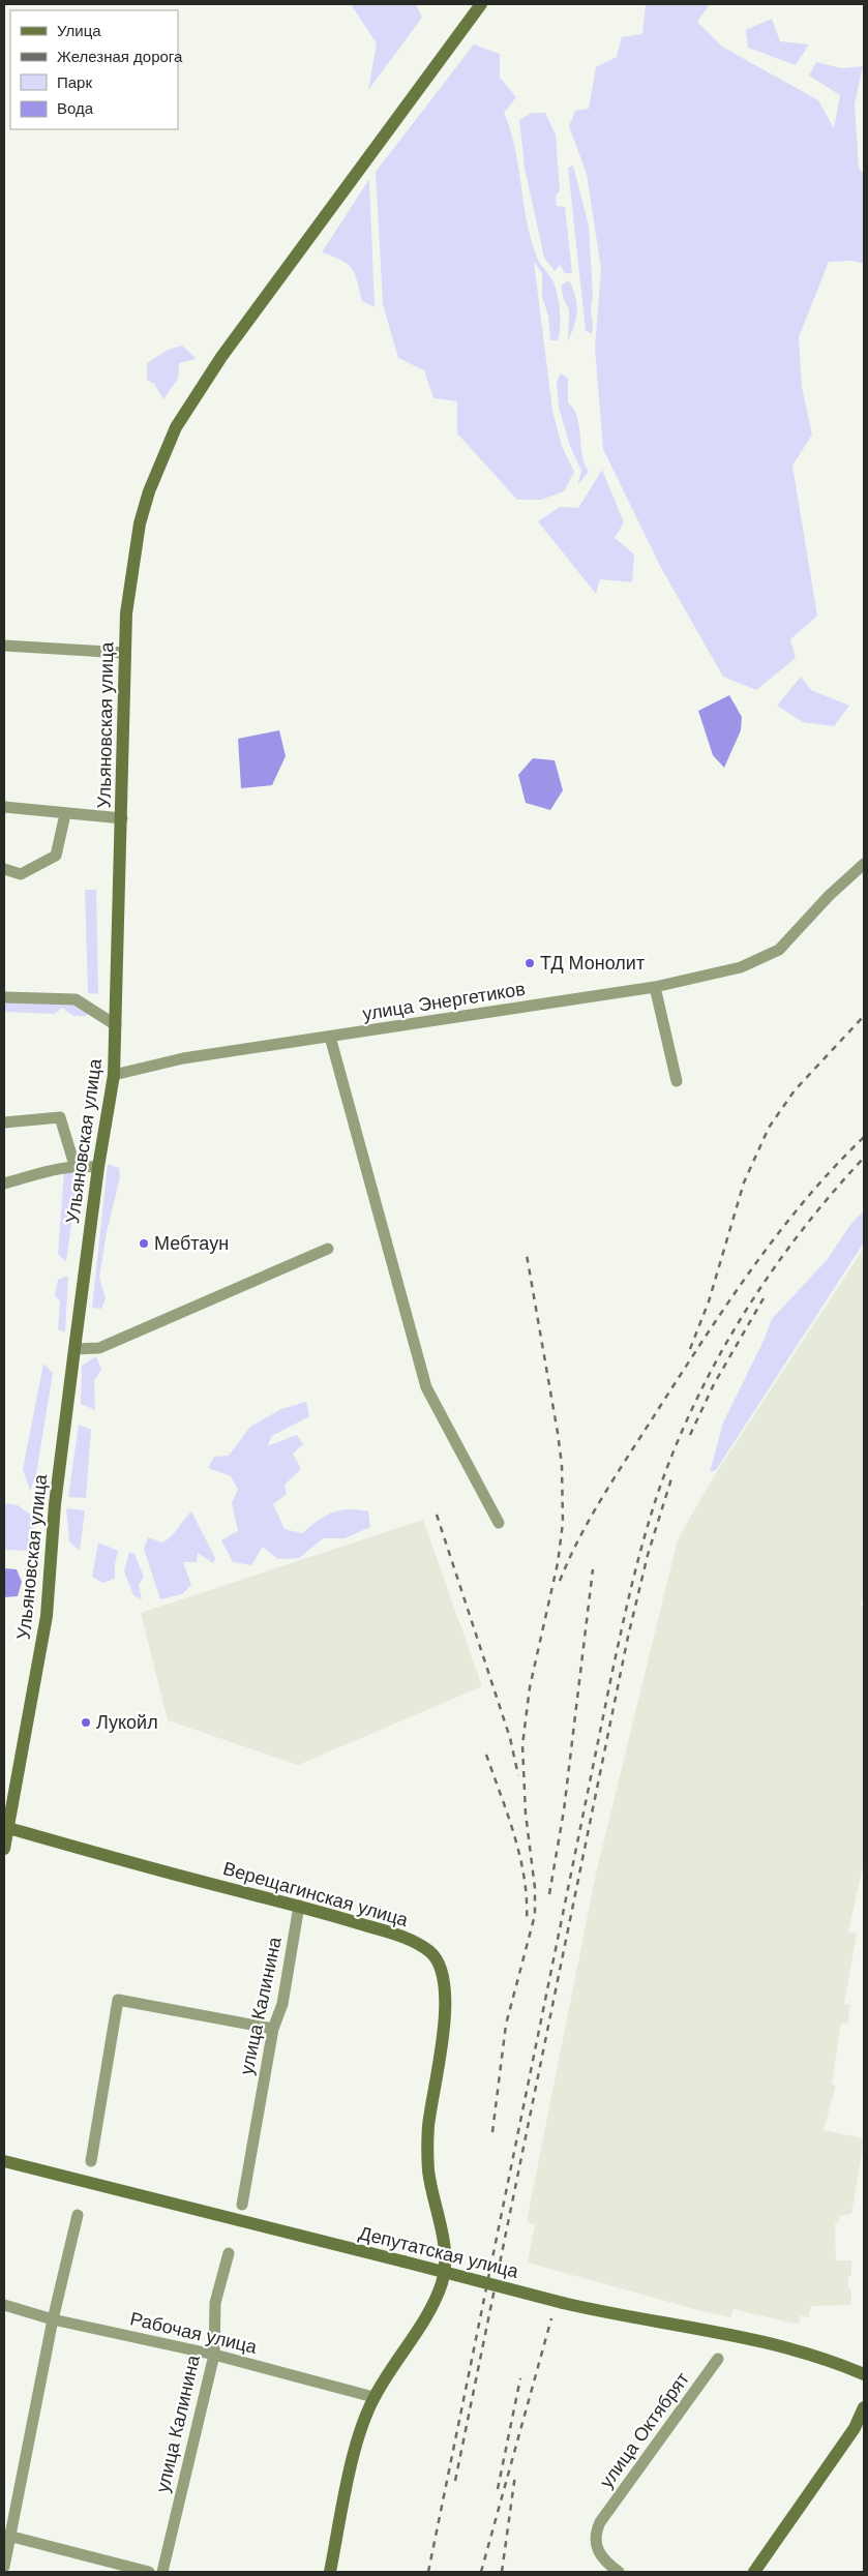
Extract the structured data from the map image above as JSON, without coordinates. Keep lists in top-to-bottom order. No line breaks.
{"streets":{"main road":["Ульяновская улица","Верещагинская улица","Депутатская улица"],"street":["улица Энергетиков","улица Калинина","Рабочая улица","улица Октябрят"]},"crossings":[["Ульяновская улица","улица Энергетиков"],["Ульяновская улица","Верещагинская улица"],["Верещагинская улица","улица Калинина"],["Верещагинская улица","Рабочая улица"],["улица Калинина","Рабочая улица"]],"places":["ТД Монолит","Мебтаун","Лукойл"],"legend":["Улица","Железная дорога","Парк","Вода"]}
